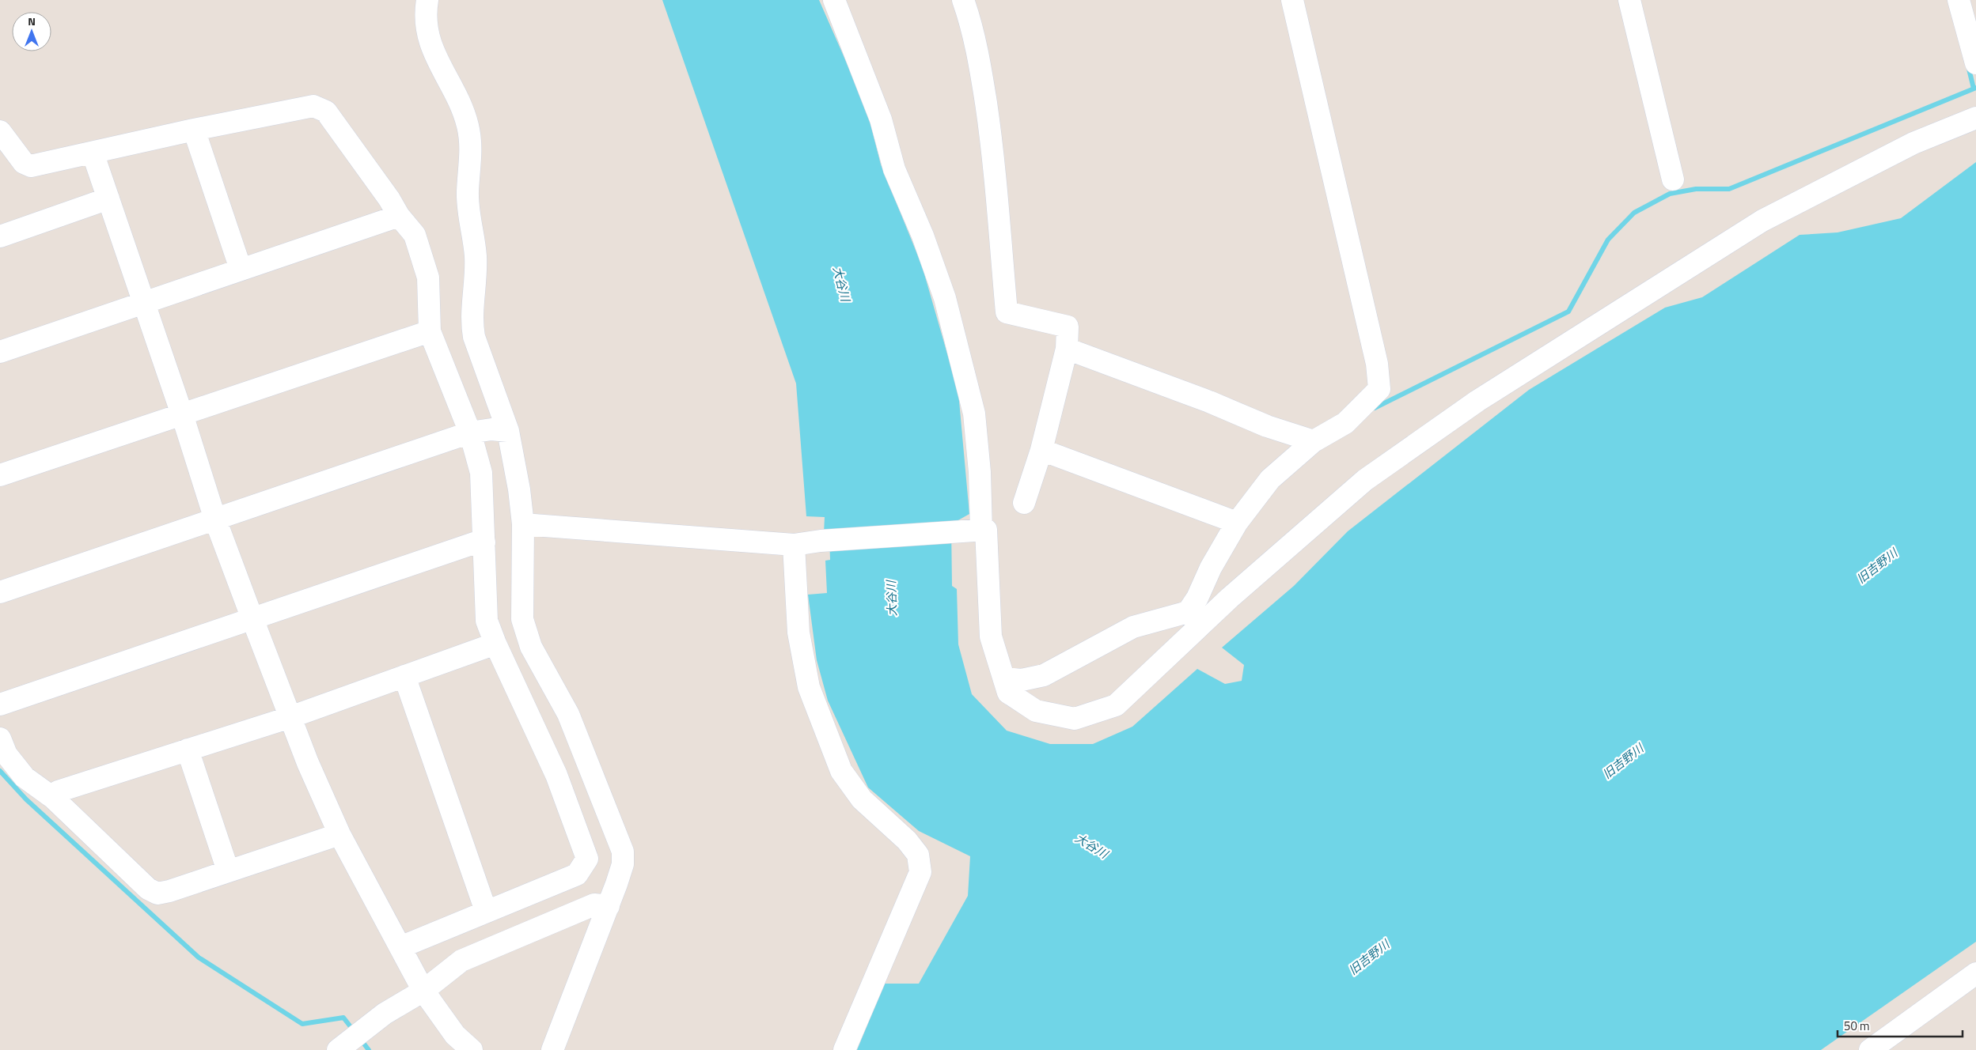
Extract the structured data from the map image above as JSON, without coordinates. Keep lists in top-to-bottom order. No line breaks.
{"water":["大谷川","旧吉野川"],"scale_bar":"50 m","north":"top"}
